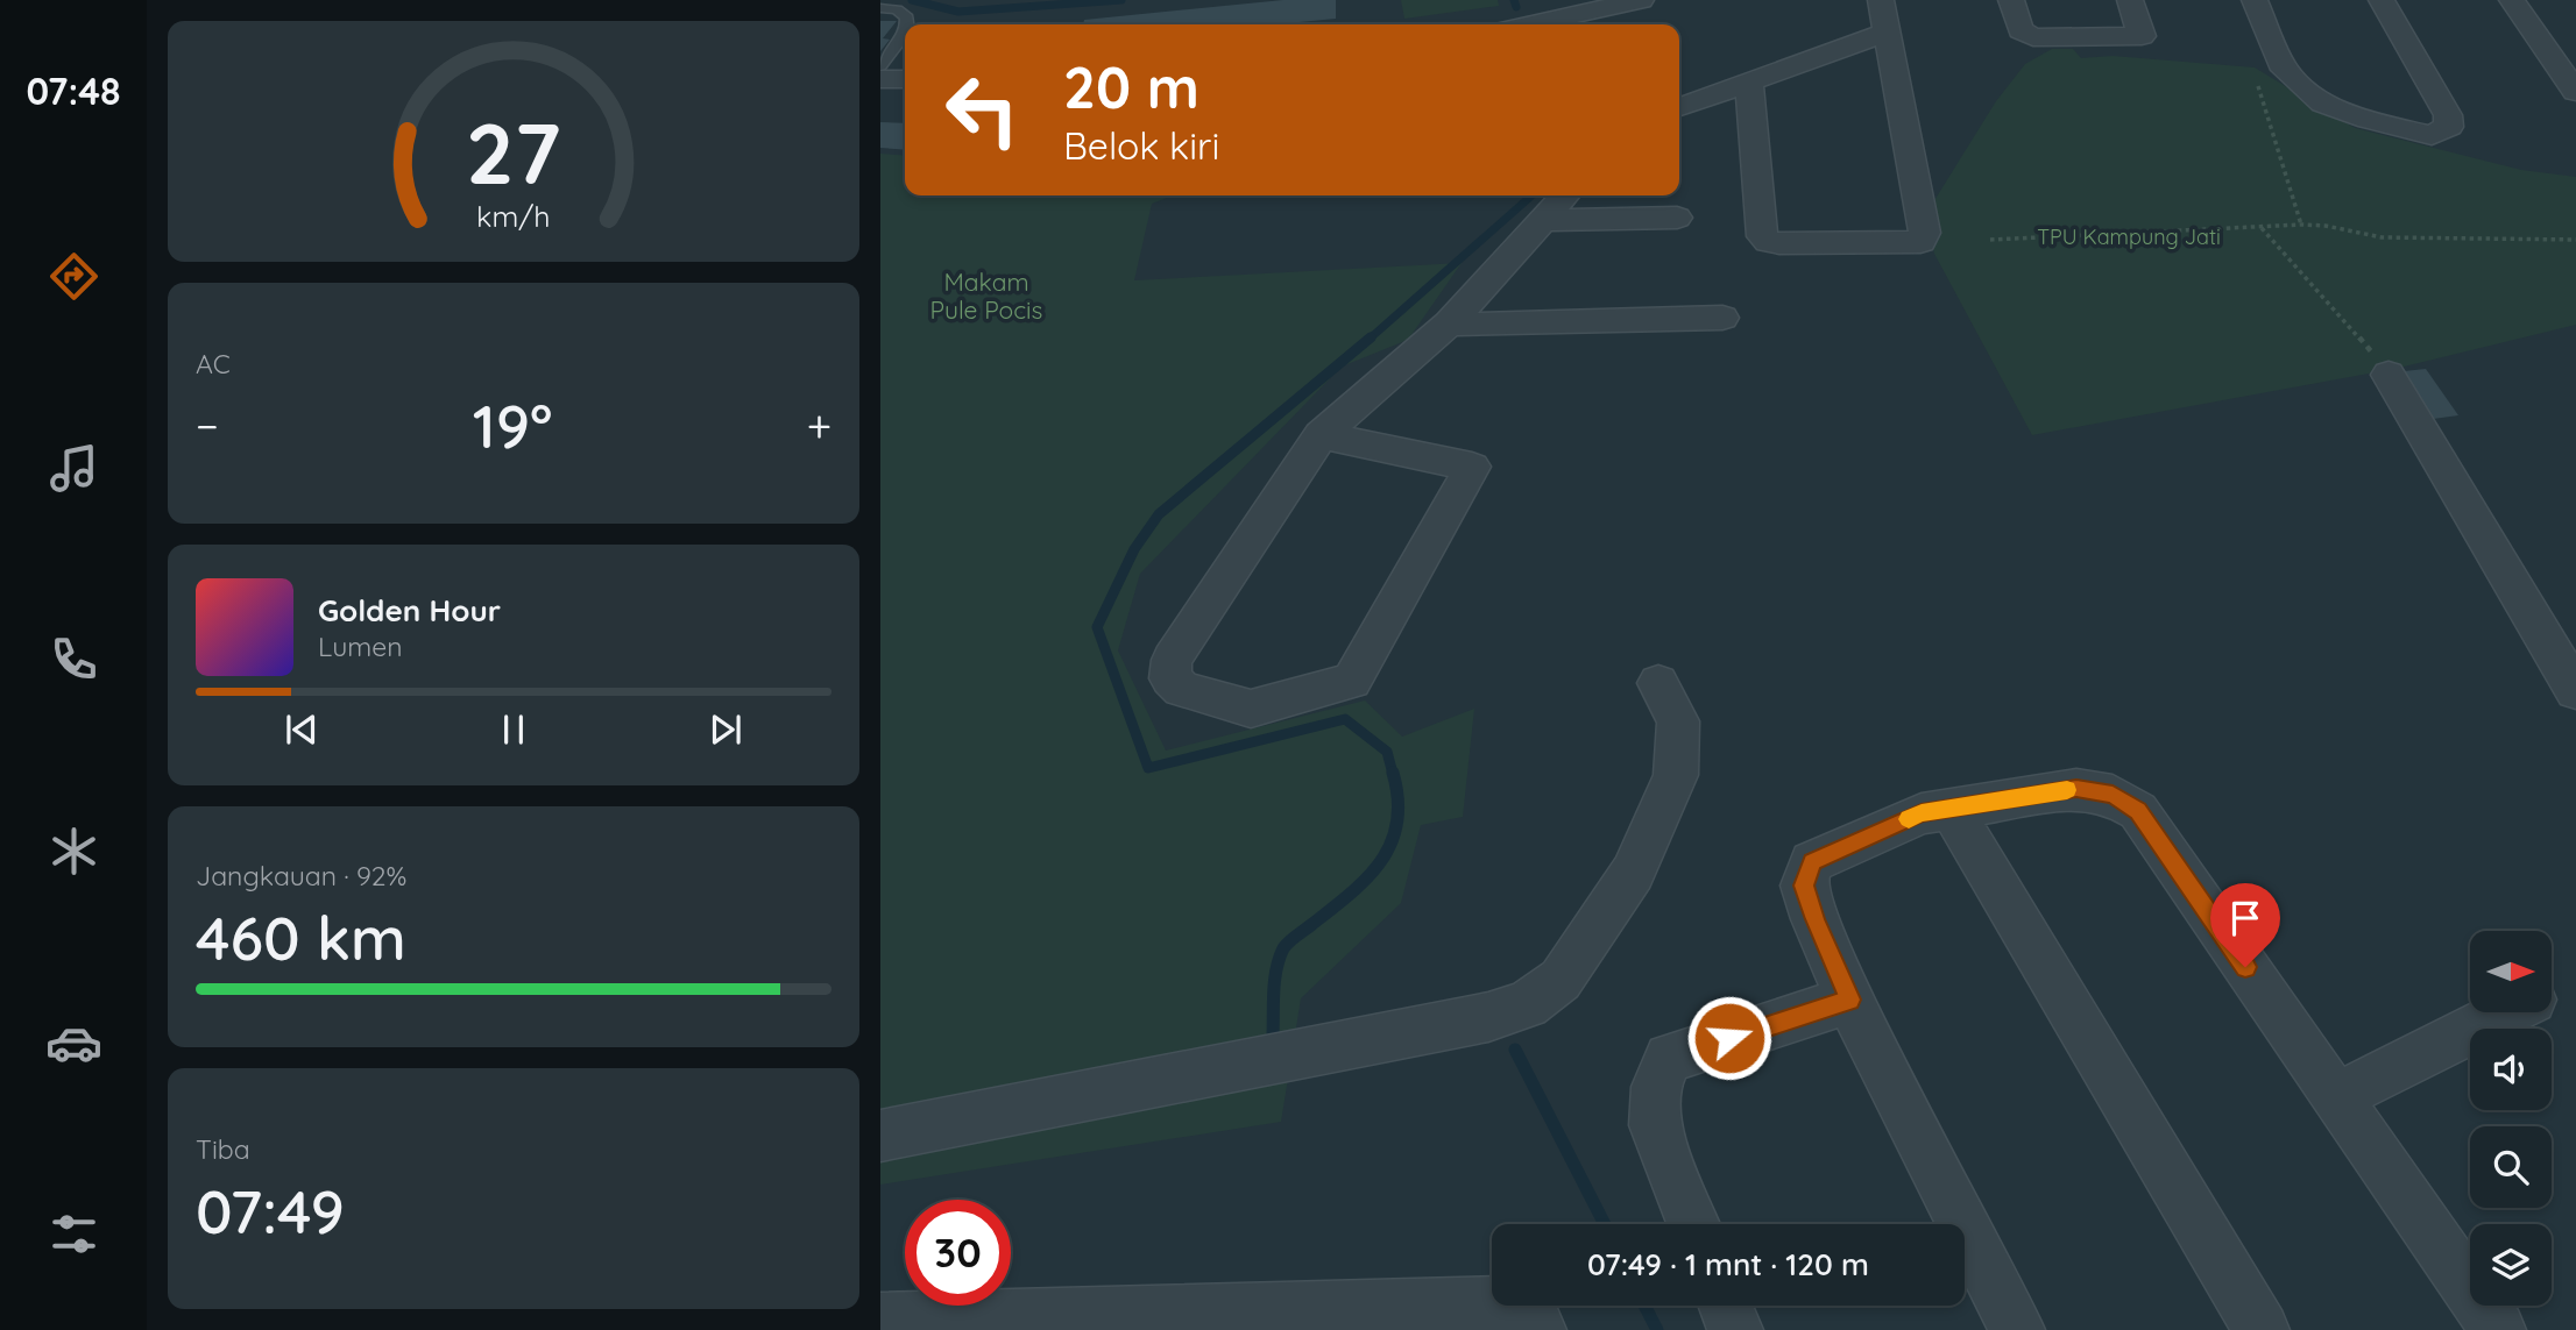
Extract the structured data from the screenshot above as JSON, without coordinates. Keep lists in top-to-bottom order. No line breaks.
{"parks":["TPU Kampung Jati","Makam Pule Pocis"],"north":"right","page":{"tabs":"07:48","turn":["20 m","Belok kiri"],"tile":["AC",["Jangkauan · 92%","460 km"],["Tiba","07:49"]],"heat":["−","19°","+"],"song":["Golden Hour","Lumen"],"limit":"30","trip":"07:49 · 1 mnt · 120 m","gauge":["27","km/h"]}}
